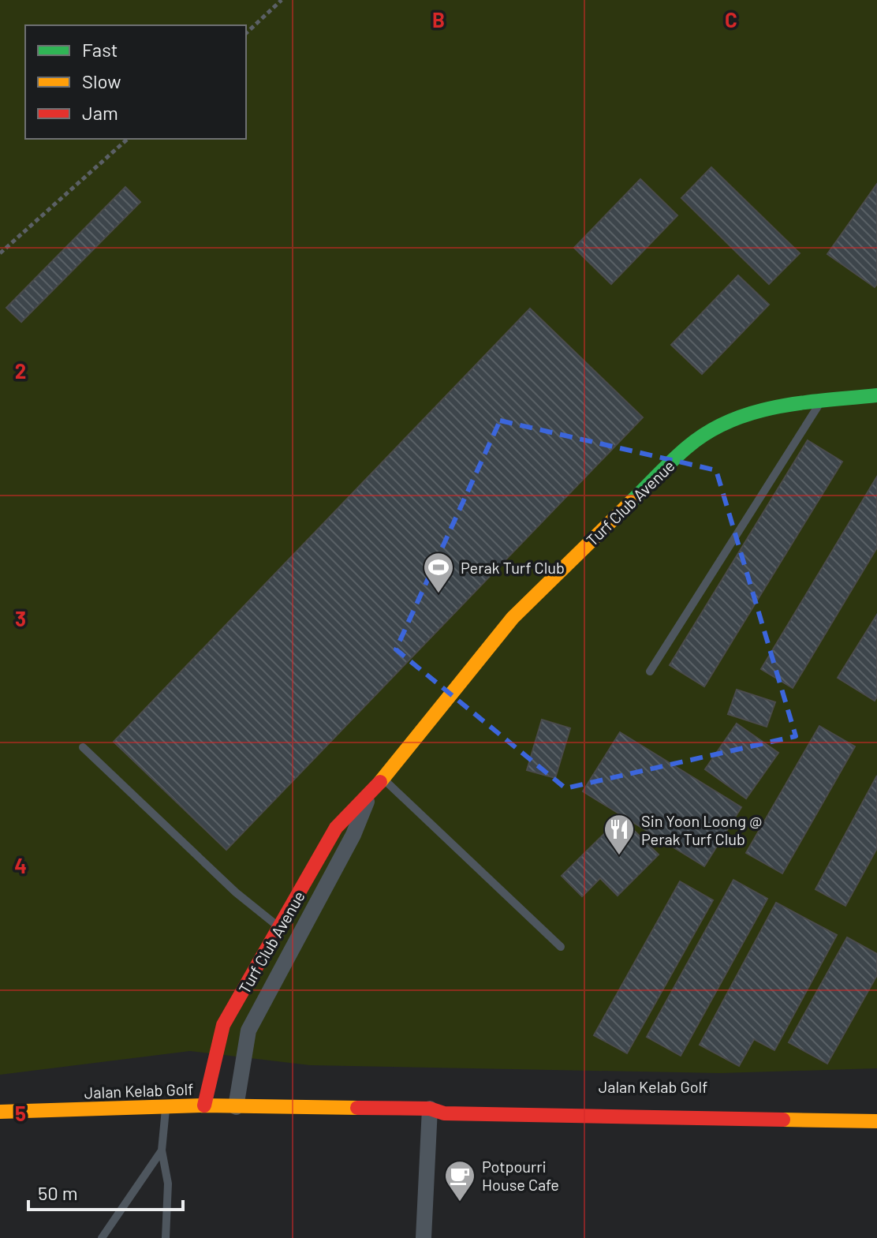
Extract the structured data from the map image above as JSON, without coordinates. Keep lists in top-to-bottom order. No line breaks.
{"streets":{"street":["Turf Club Avenue","Jalan Kelab Golf"]},"crossings":[["Turf Club Avenue","Jalan Kelab Golf"]],"places":{"sports":["Perak Turf Club"],"restaurant":["Sin Yoon Loong @ Perak Turf Club"],"cafe":["Potpourri House Cafe"]},"legend":["Fast","Slow","Jam"],"scale_bar":"50 m","grid":{"columns":["B","C"],"rows":["2","3","4","5"]}}
